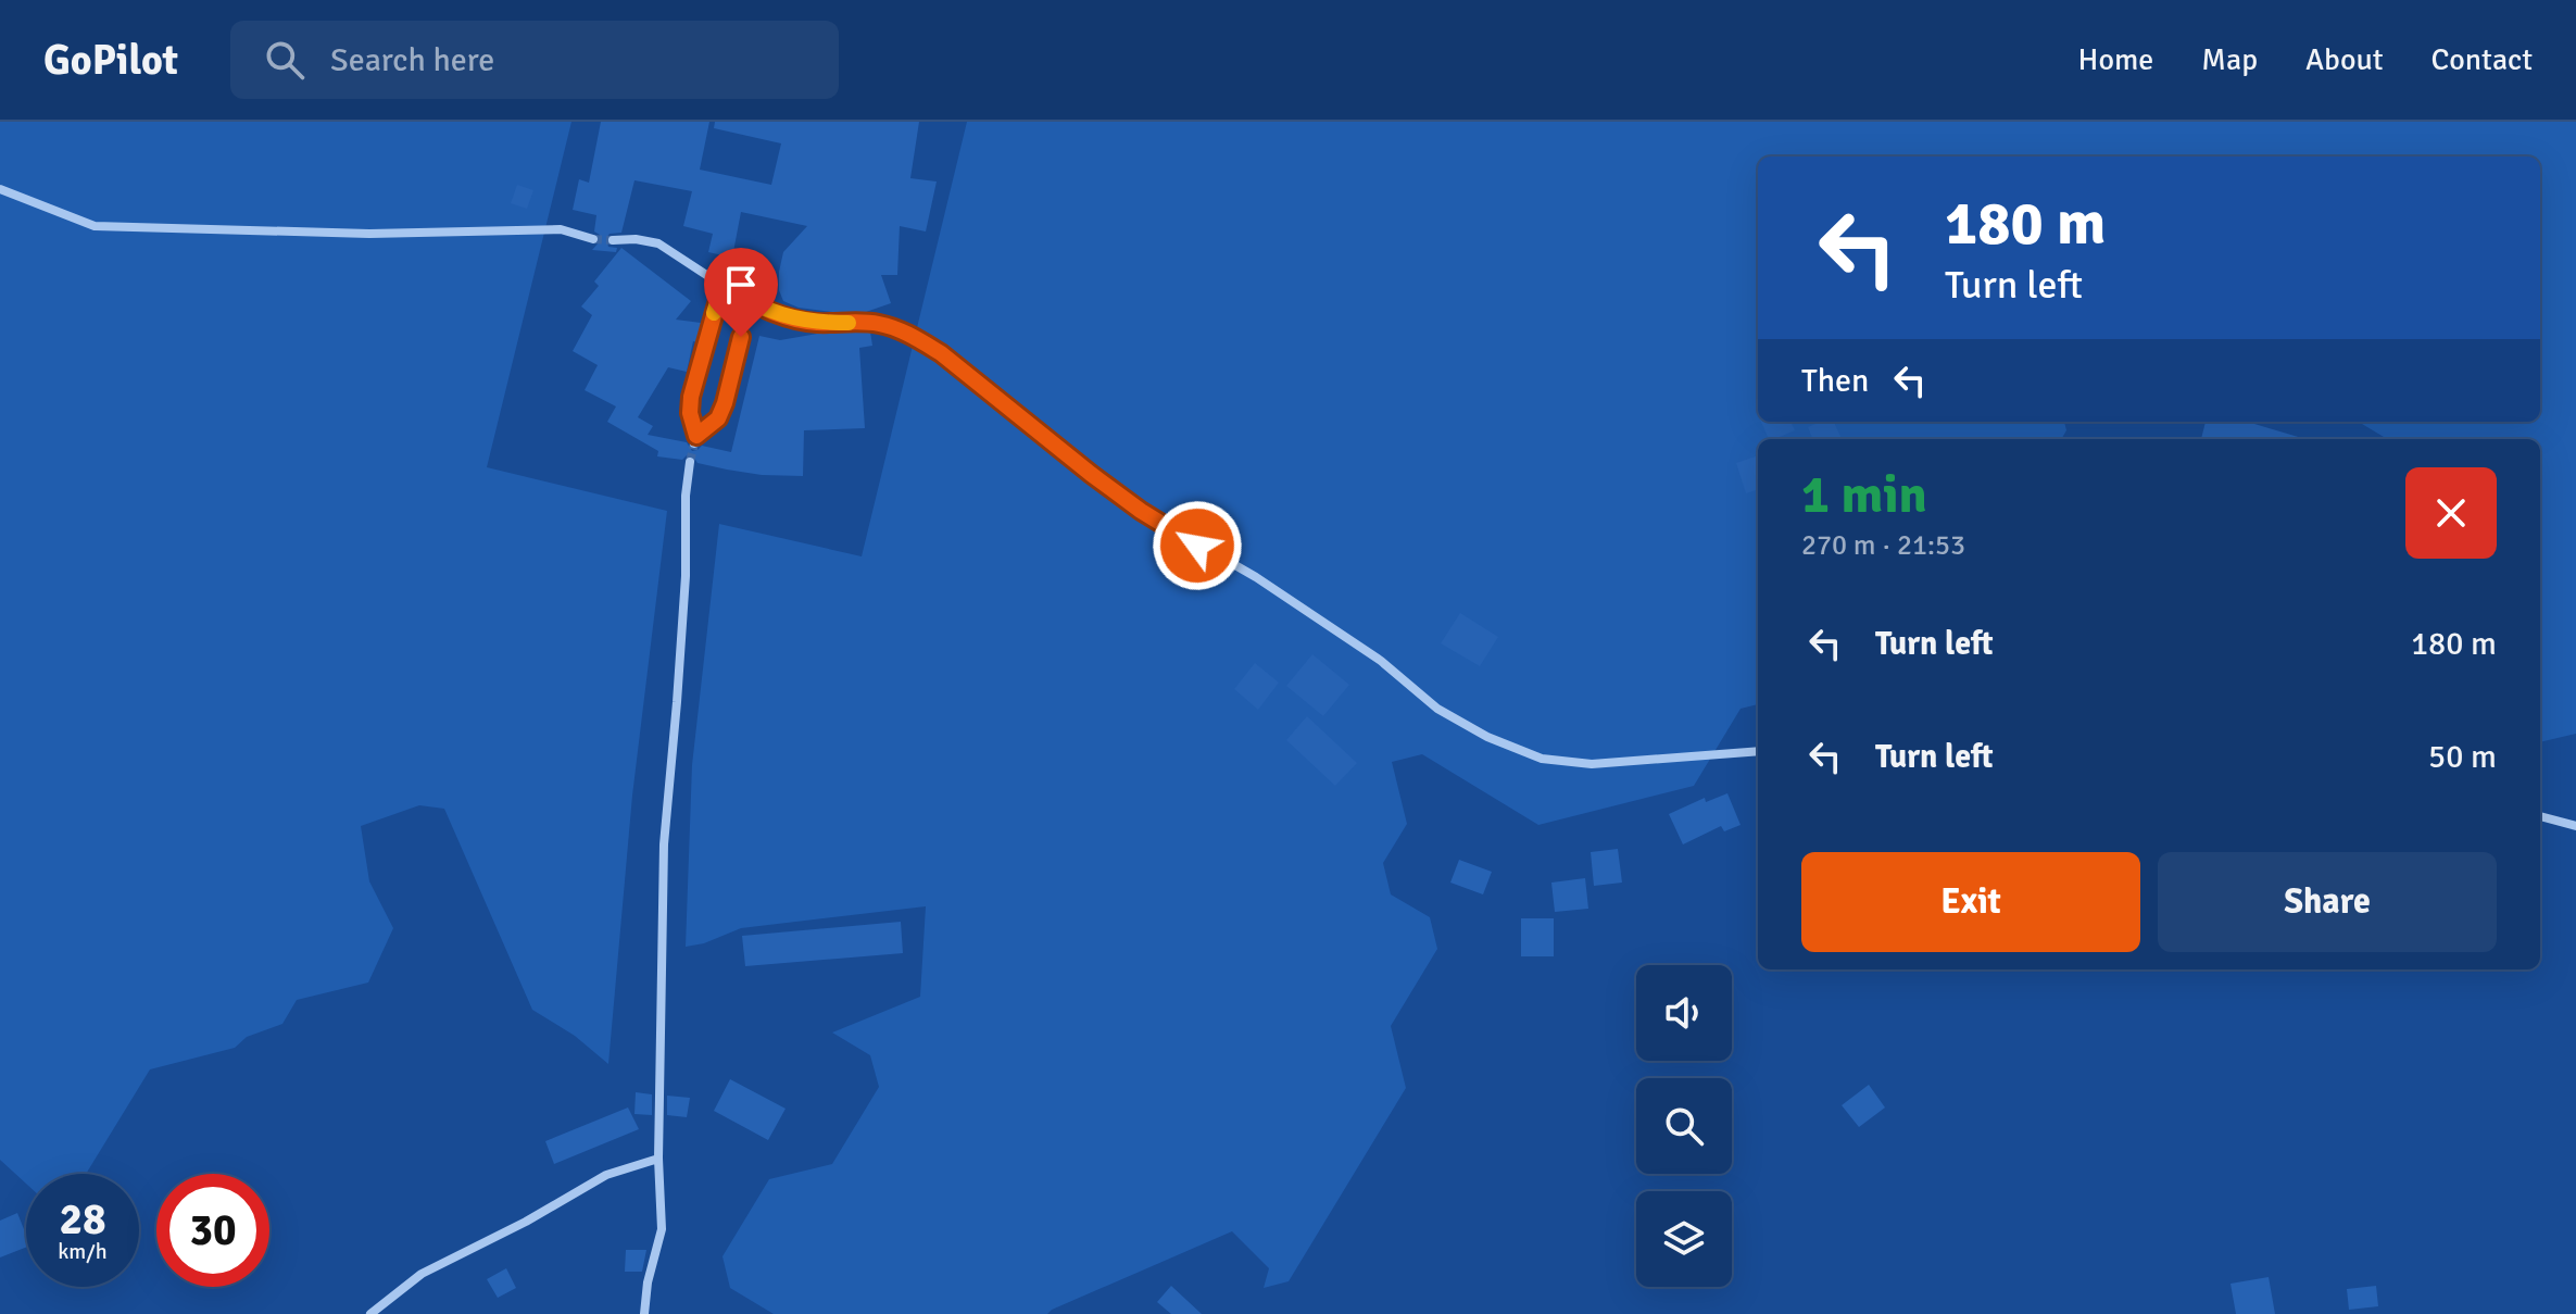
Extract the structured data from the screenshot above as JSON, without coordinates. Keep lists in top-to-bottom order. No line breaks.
{"page":{"header":"GoPilot","search":"Search here","nav":["Home","Map","About","Contact"],"turn":["180 m","Turn left"],"then":"Then","heading":["1 min","270 m · 21:53"],"list":[{"name":"Turn left","value":"180 m"},{"name":"Turn left","value":"50 m"}],"buttons":["Exit","Share"],"speed":"28 km/h","limit":"30"}}
